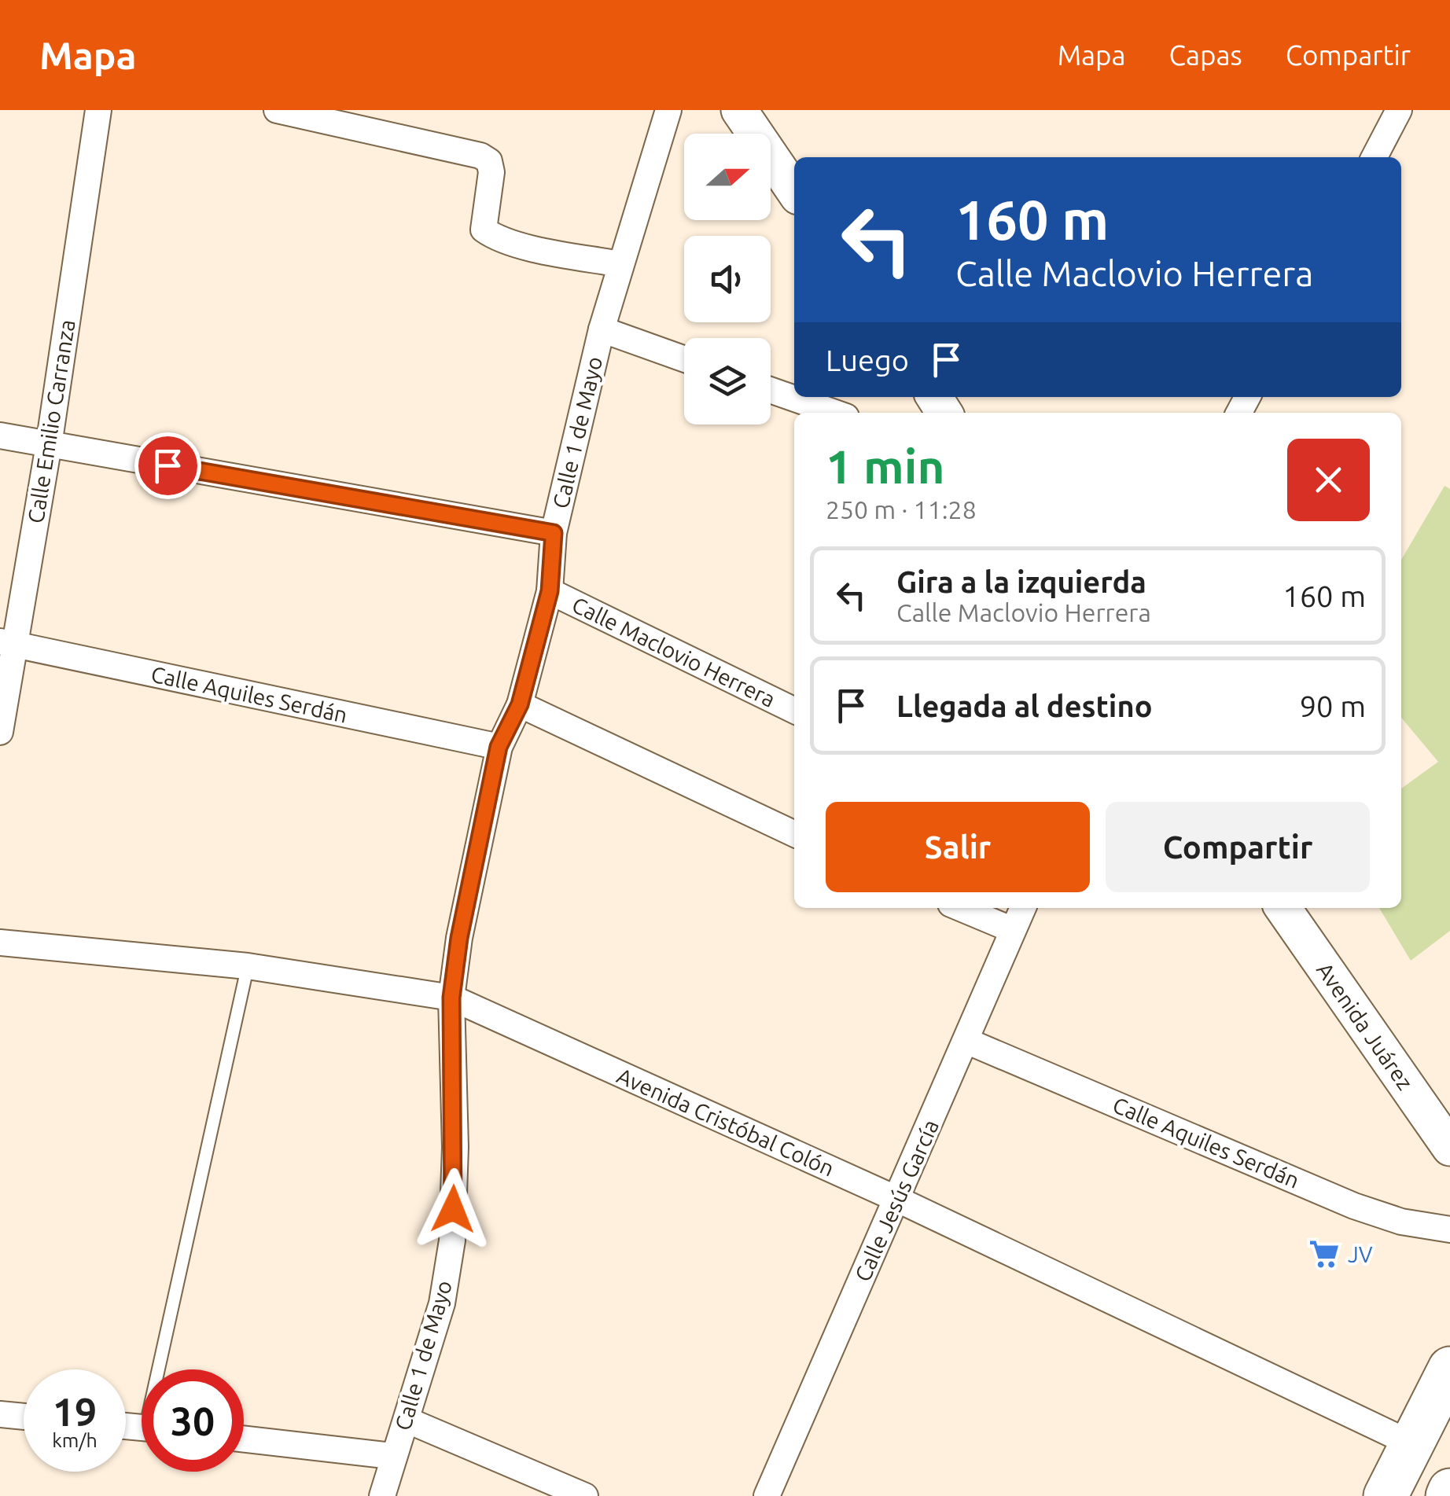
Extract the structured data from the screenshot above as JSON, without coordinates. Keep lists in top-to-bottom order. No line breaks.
{"streets":{"main road":["Avenida Juárez"],"street":["Calle Emilio Carranza","Calle 1 de Mayo","Calle Maclovio Herrera","Calle Aquiles Serdán","Avenida Cristóbal Colón","Calle Jesús García"]},"crossings":[["Calle Emilio Carranza","Calle Aquiles Serdán"],["Calle 1 de Mayo","Calle Maclovio Herrera"],["Calle 1 de Mayo","Calle Aquiles Serdán"],["Calle 1 de Mayo","Avenida Cristóbal Colón"],["Calle Aquiles Serdán","Calle Jesús García"],["Avenida Cristóbal Colón","Calle Jesús García"]],"places":{"supermarket":["JV"]},"north":"right","page":{"header":"Mapa","nav":["Mapa","Capas","Compartir"],"turn":["160 m","Calle Maclovio Herrera"],"then":"Luego","heading":["1 min","250 m · 11:28"],"list":[{"name":"Gira a la izquierda","note":"Calle Maclovio Herrera","value":"160 m"},{"name":"Llegada al destino","value":"90 m"}],"buttons":["Salir","Compartir"],"speed":"19 km/h","limit":"30"}}
